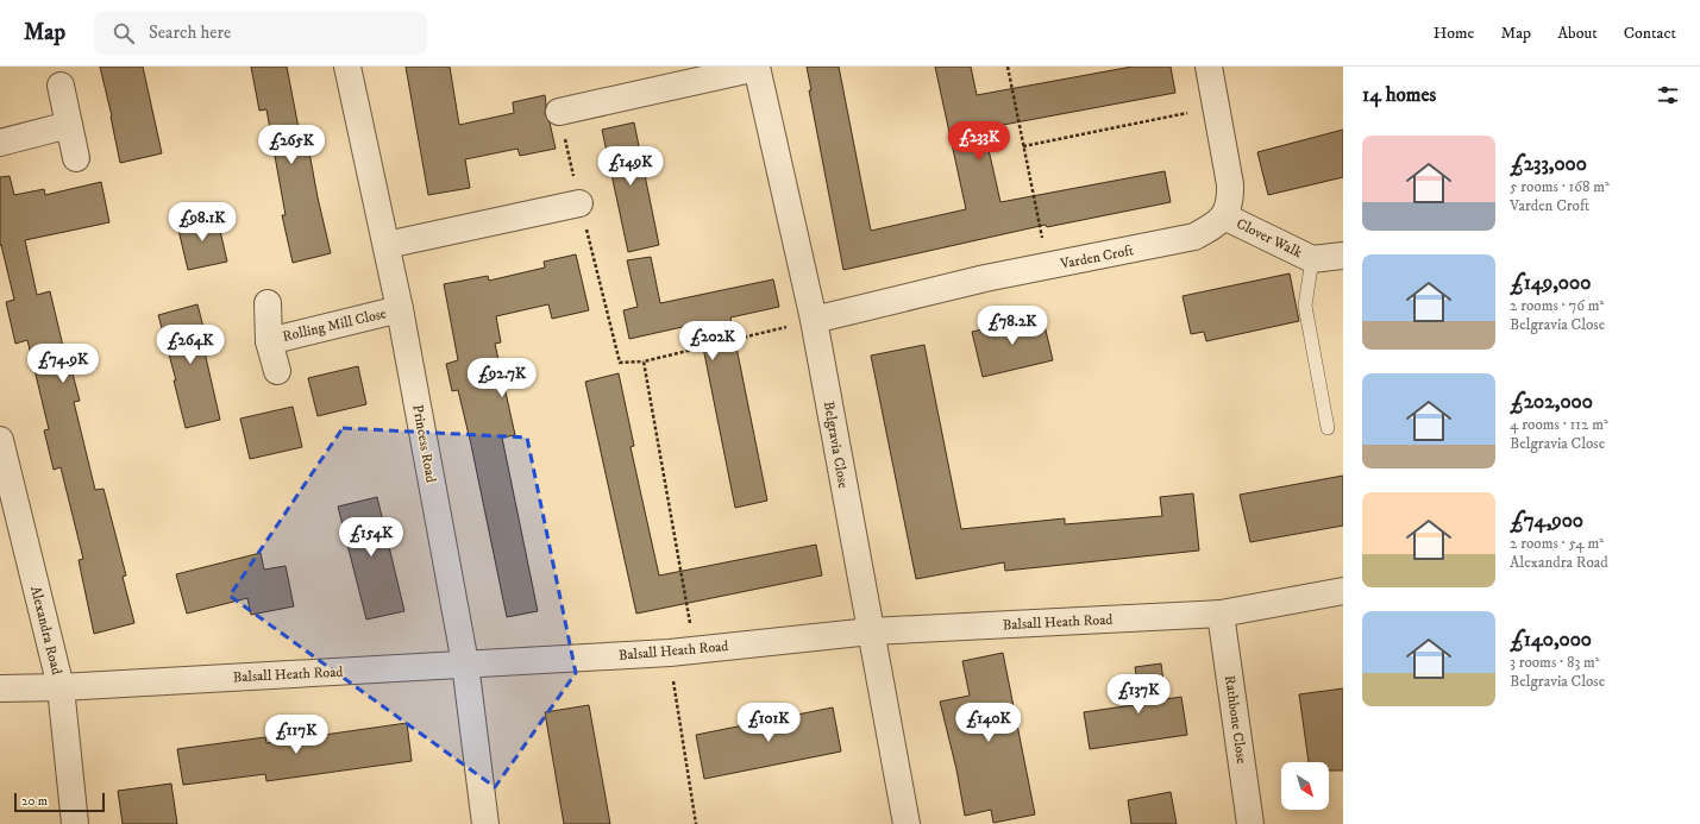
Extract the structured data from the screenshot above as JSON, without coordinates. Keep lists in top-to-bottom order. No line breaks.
{"streets":{"street":["Clover Walk","Varden Croft","Rolling Mill Close","Princess Road","Belgravia Close","Balsall Heath Road","Alexandra Road","Rathbone Close"]},"crossings":[["Clover Walk","Varden Croft"],["Varden Croft","Belgravia Close"],["Rolling Mill Close","Princess Road"],["Princess Road","Balsall Heath Road"],["Belgravia Close","Balsall Heath Road"],["Balsall Heath Road","Alexandra Road"],["Balsall Heath Road","Rathbone Close"]],"scale_bar":"20 m","north":"bottom right","page":{"header":"Map","search":"Search here","nav":["Home","Map","About","Contact"],"heading":"14 homes","price":["£233K","£265K","£149K","£98.1K","£78.2K","£202K","£264K","£74.9K","£92.7K","£154K","£137K","£101K","£140K","£117K"],"list":[{"name":"£233,000","note":"5 rooms · 168 m² · Varden Croft"},{"name":"£149,000","note":"2 rooms · 76 m² · Belgravia Close"},{"name":"£202,000","note":"4 rooms · 112 m² · Belgravia Close"},{"name":"£74,900","note":"2 rooms · 54 m² · Alexandra Road"},{"name":"£140,000","note":"3 rooms · 83 m² · Belgravia Close"}],"scale":"20 m"}}
